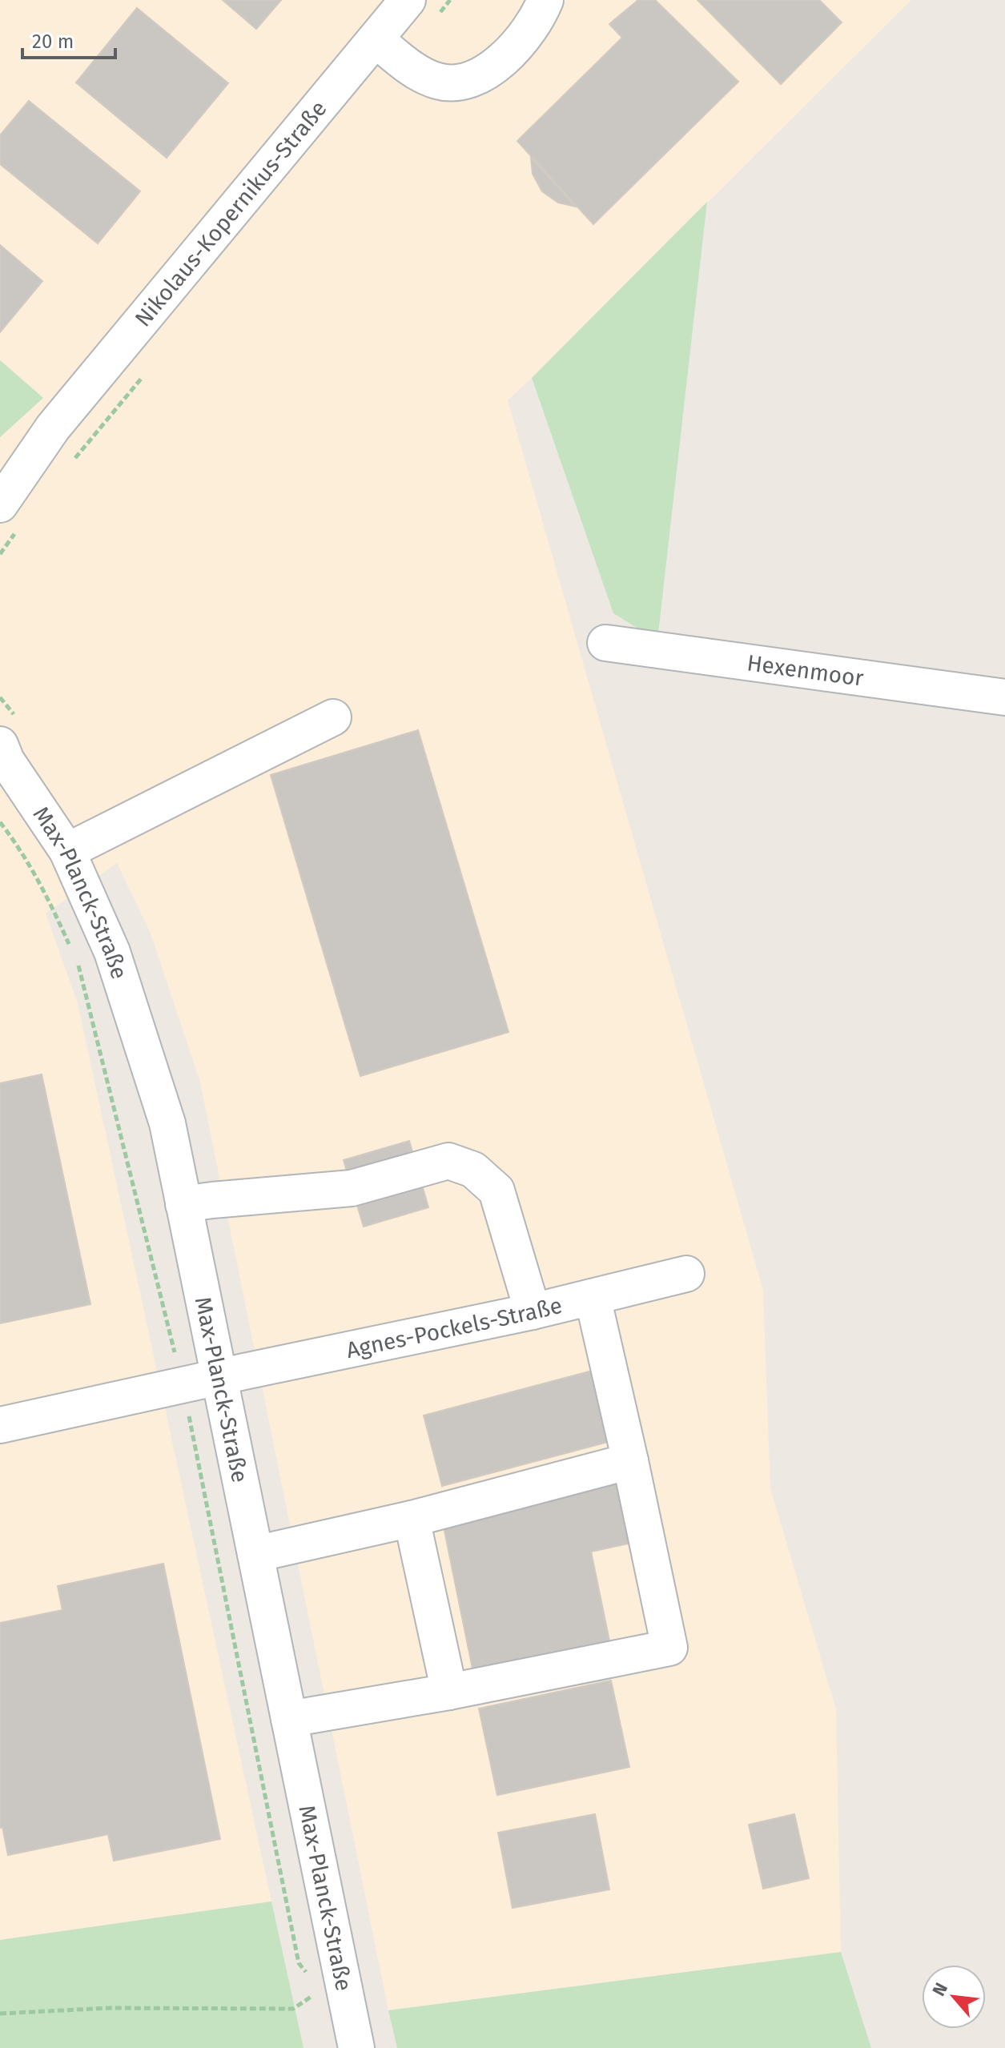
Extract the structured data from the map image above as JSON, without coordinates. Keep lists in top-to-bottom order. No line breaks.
{"streets":{"street":["Nikolaus-Kopernikus-Straße","Hexenmoor","Max-Planck-Straße","Agnes-Pockels-Straße"]},"crossings":[["Max-Planck-Straße","Agnes-Pockels-Straße"]],"scale_bar":"20 m","north":"top left"}
